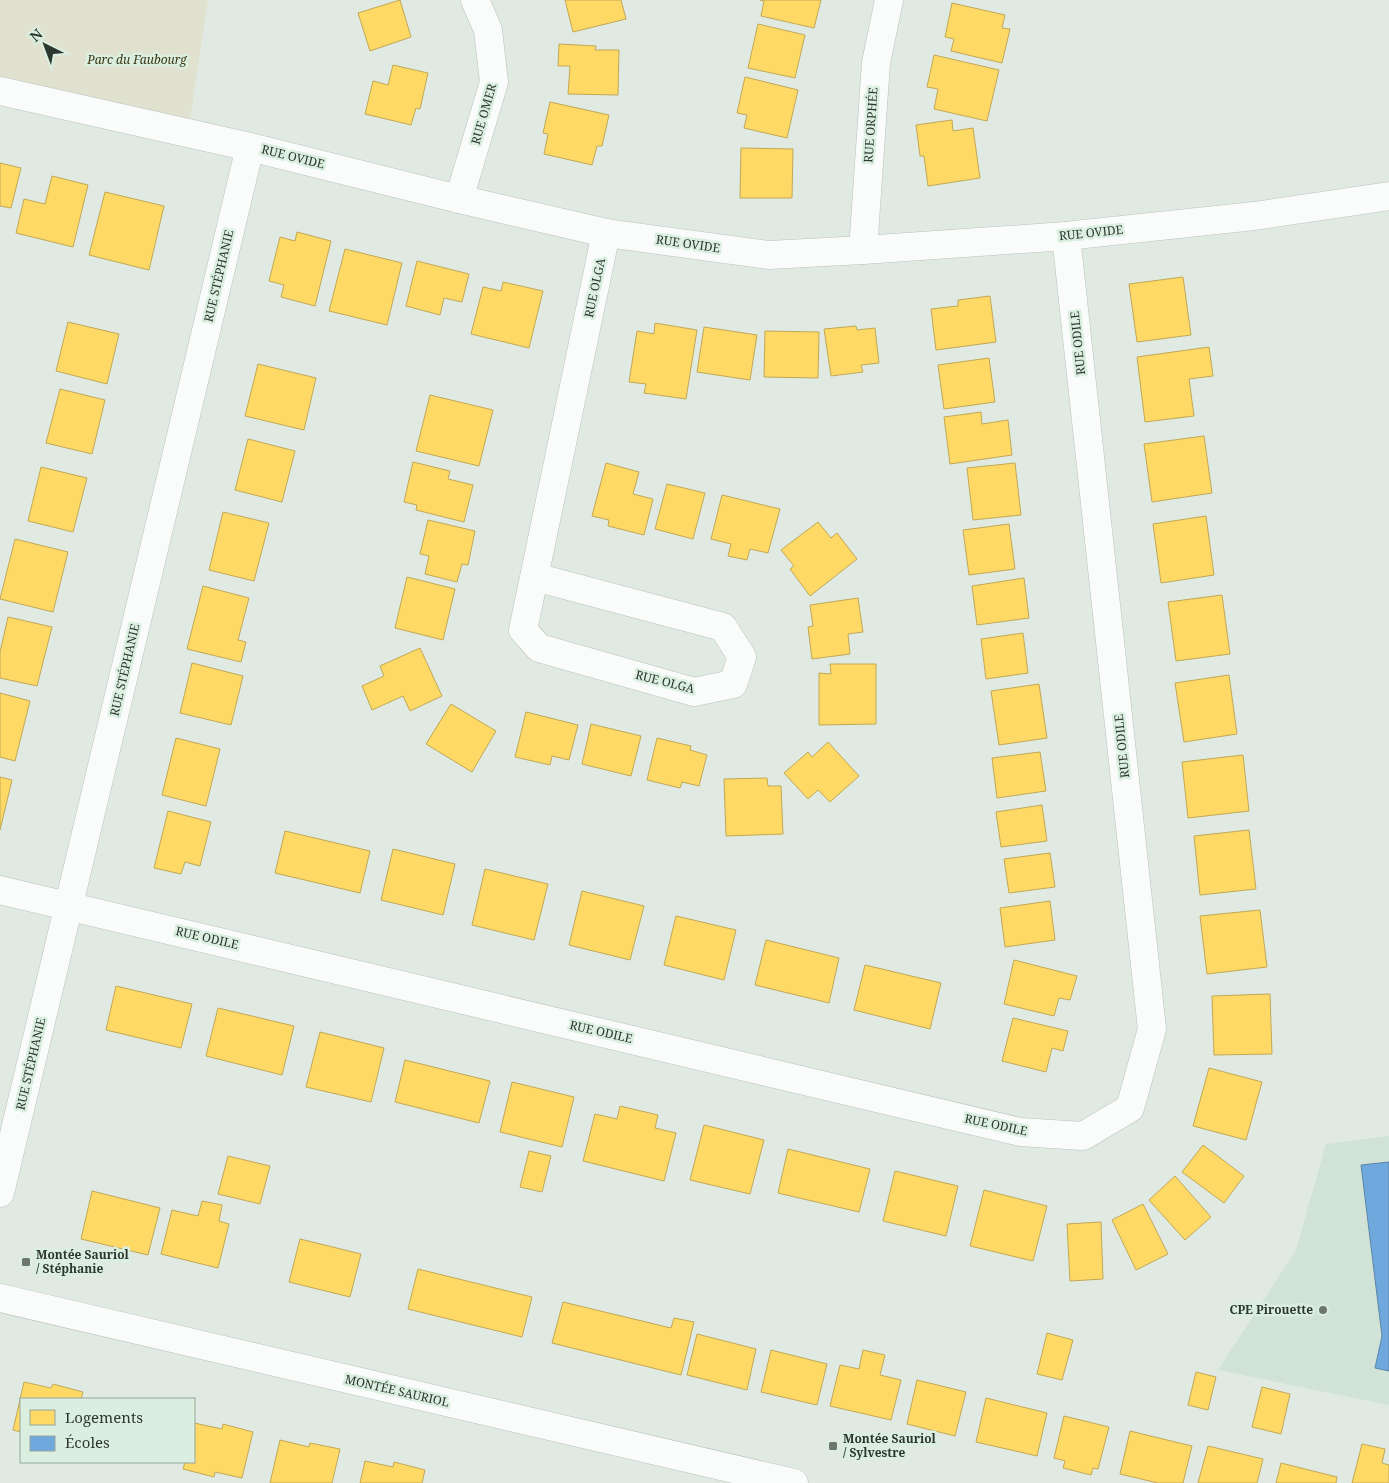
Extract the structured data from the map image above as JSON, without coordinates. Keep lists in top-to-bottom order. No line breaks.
{"streets":{"street":["RUE OMER","RUE ORPHÉE","RUE OVIDE","RUE STÉPHANIE","RUE OLGA","RUE ODILE","MONTÉE SAURIOL"]},"crossings":[["RUE OMER","RUE OVIDE"],["RUE ORPHÉE","RUE OVIDE"],["RUE OVIDE","RUE STÉPHANIE"],["RUE OVIDE","RUE OLGA"],["RUE OVIDE","RUE ODILE"],["RUE STÉPHANIE","RUE ODILE"]],"parks":["Parc du Faubourg"],"places":{"transit":["Montée Sauriol / Stéphanie","Montée Sauriol / Sylvestre"],"other":["CPE Pirouette"]},"legend":["Logements","Écoles"],"north":"top left"}
